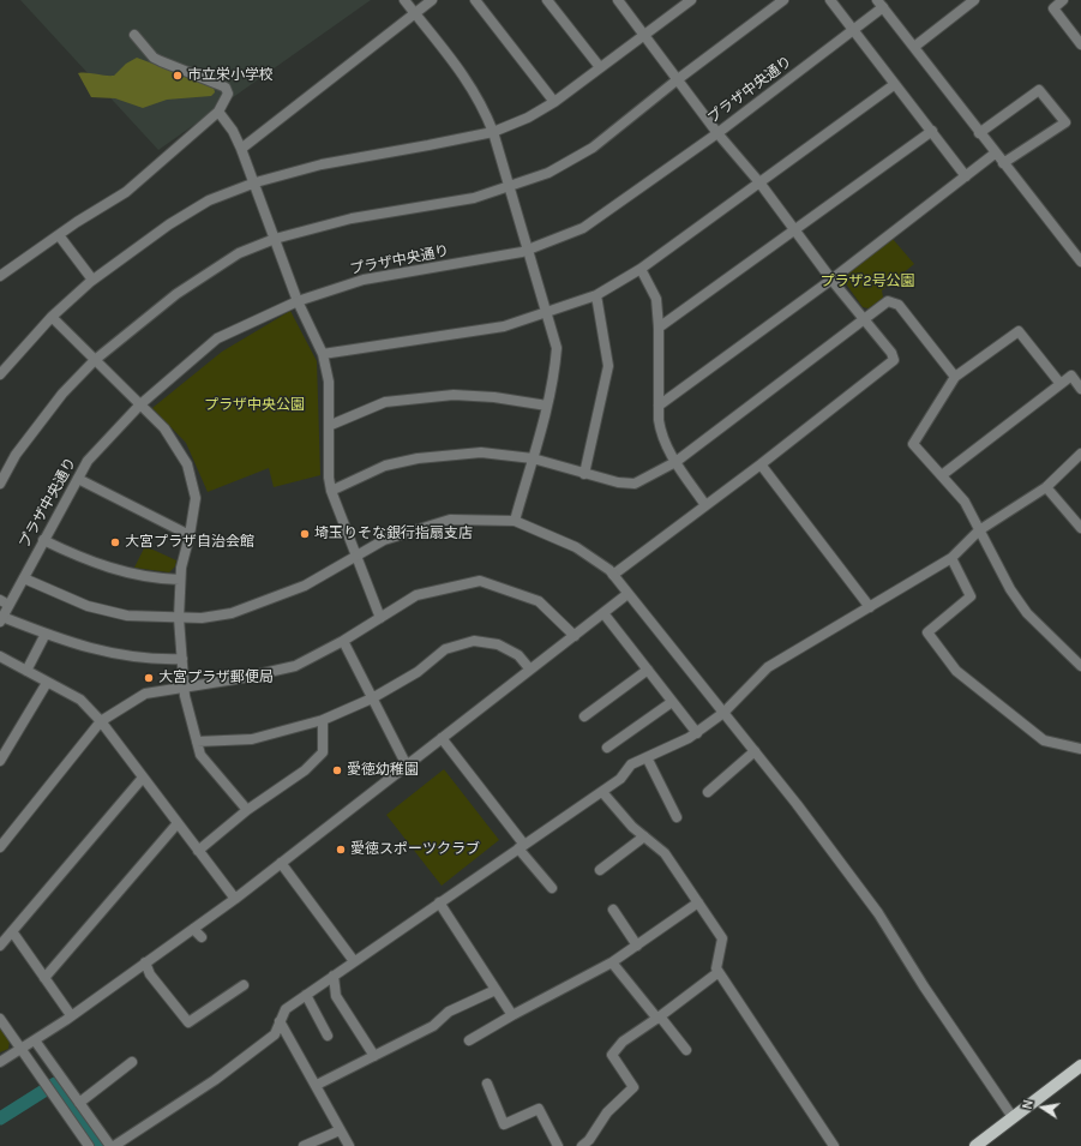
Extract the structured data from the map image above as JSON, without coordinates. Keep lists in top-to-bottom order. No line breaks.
{"streets":{"street":["プラザ中央通り"]},"parks":["プラザ2号公園","プラザ中央公園"],"places":["市立栄小学校","埼玉りそな銀行指扇支店","大宮プラザ自治会館","大宮プラザ郵便局","愛徳幼稚園","愛徳スポーツクラブ"],"north":"left"}
